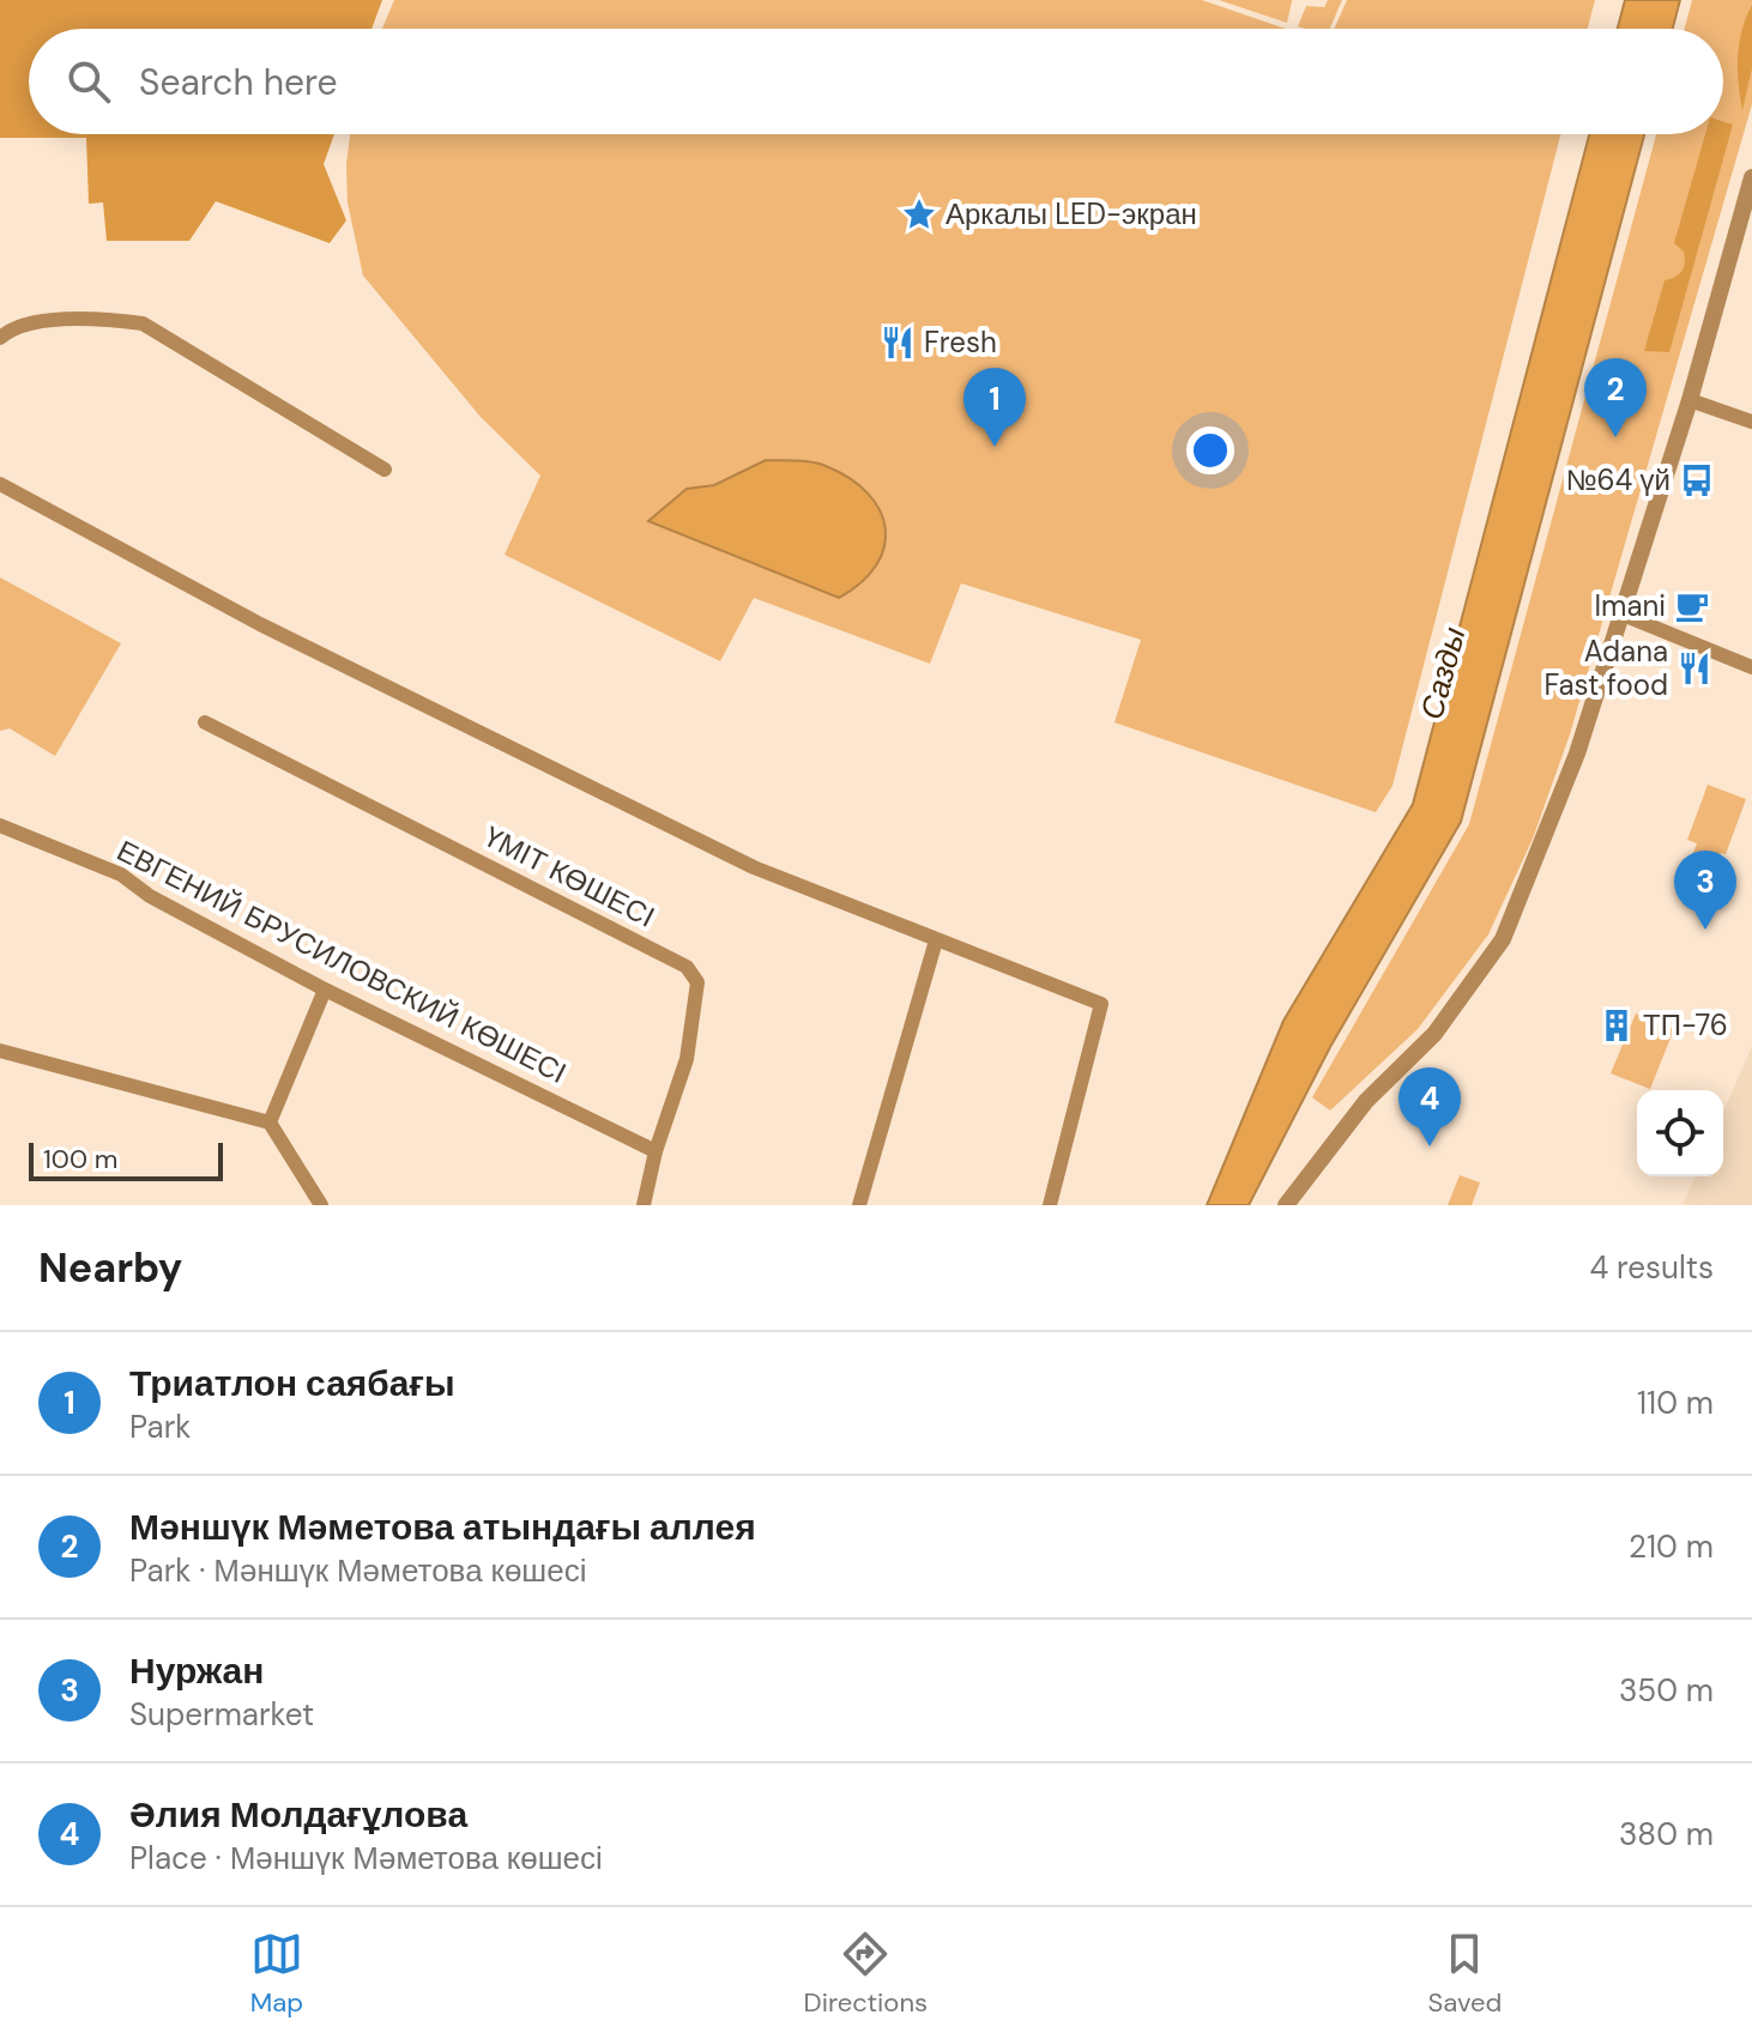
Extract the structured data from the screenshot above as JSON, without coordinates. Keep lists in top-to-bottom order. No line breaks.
{"streets":{"street":["ҮМІТ КӨШЕСІ","ЕВГЕНИЙ БРУСИЛОВСКИЙ КӨШЕСІ"]},"crossings":[["ҮМІТ КӨШЕСІ","ЕВГЕНИЙ БРУСИЛОВСКИЙ КӨШЕСІ"]],"water":["Сазды"],"places":{"place":["Аркалы LED-экран"],"restaurant":["Fresh","Adana Fast food"],"bus stop":["№64 үй"],"cafe":["Imani"],"building":["ТП-76"]},"scale_bar":"100 m","page":{"search":"Search here","pins":["2","1","3","4"],"scale":"100 m","heading":["Nearby","4 results"],"list":[{"mark":"1","name":"Триатлон саябағы","note":"Park","value":"110 m"},{"mark":"2","name":"Мәншүк Мәметова атындағы аллея","note":"Park · Мәншүк Мәметова көшесі","value":"210 m"},{"mark":"3","name":"Нуржан","note":"Supermarket","value":"350 m"},{"mark":"4","name":"Әлия Молдағұлова","note":"Place · Мәншүк Мәметова көшесі","value":"380 m"}],"nav":["Map","Directions","Saved"]}}
